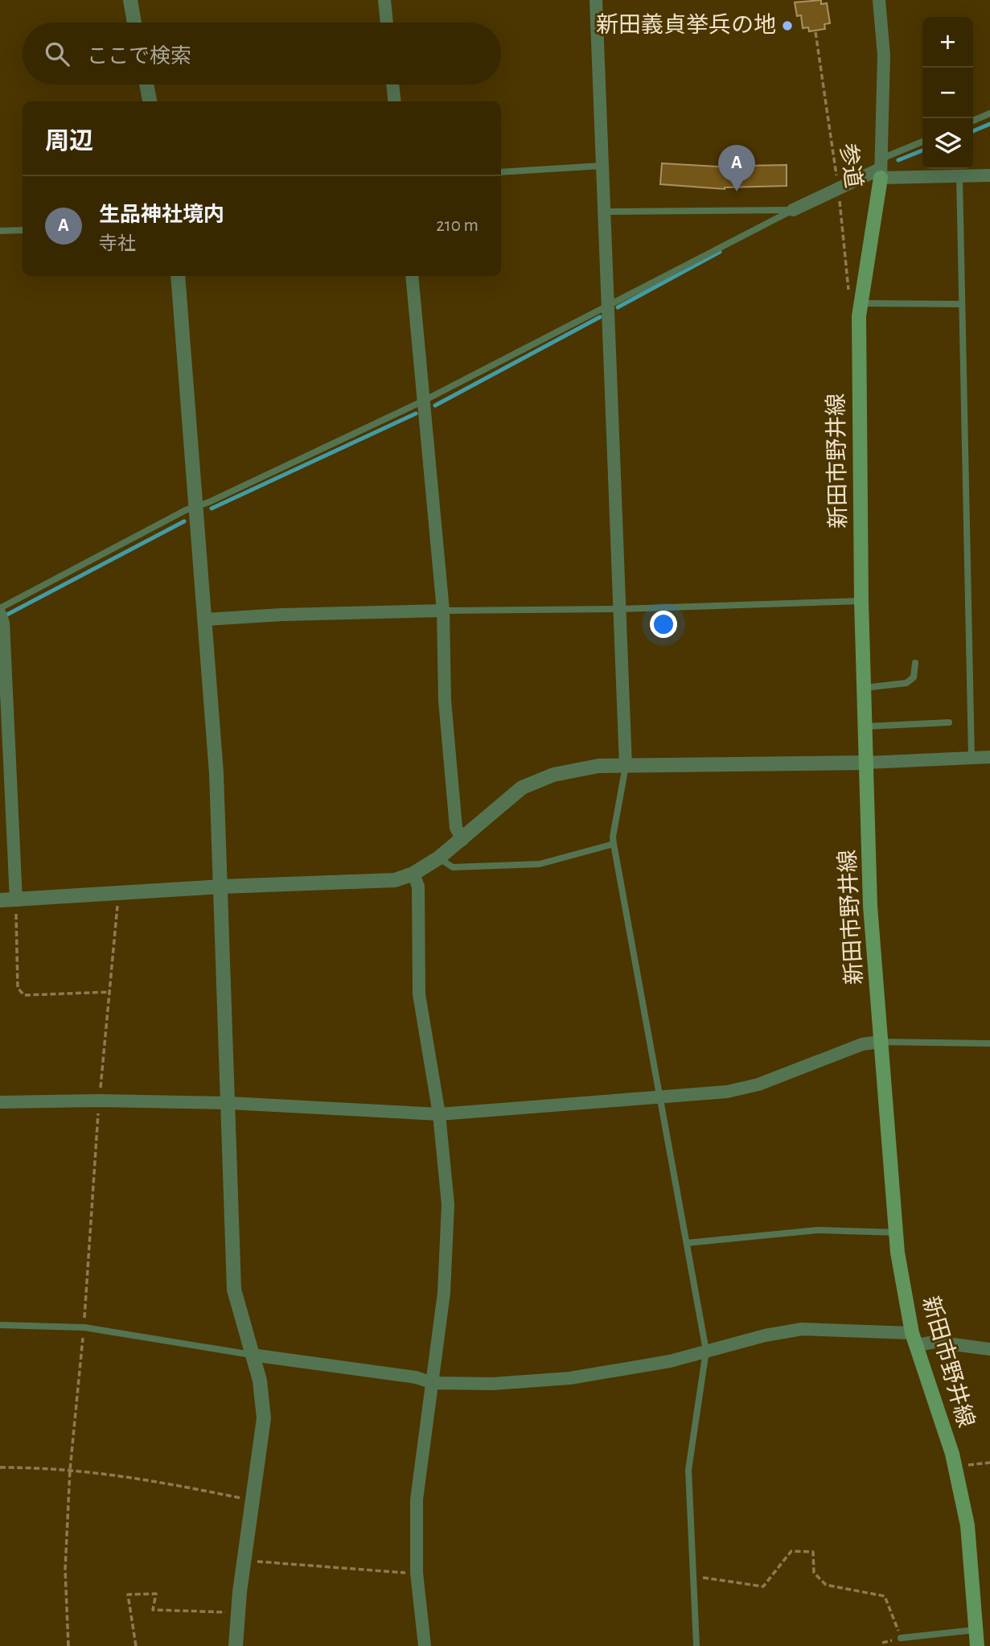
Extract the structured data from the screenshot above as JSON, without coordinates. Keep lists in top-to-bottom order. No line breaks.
{"streets":{"main road":["新田市野井線"],"path":["参道"]},"crossings":[["参道","新田市野井線"]],"places":["新田義貞挙兵の地"],"page":{"map_buttons":["+","−"],"search":"ここで検索","heading":"周辺","pins":"A","list":[{"mark":"A","name":"生品神社境内","note":"寺社","value":"210 m"}]}}
